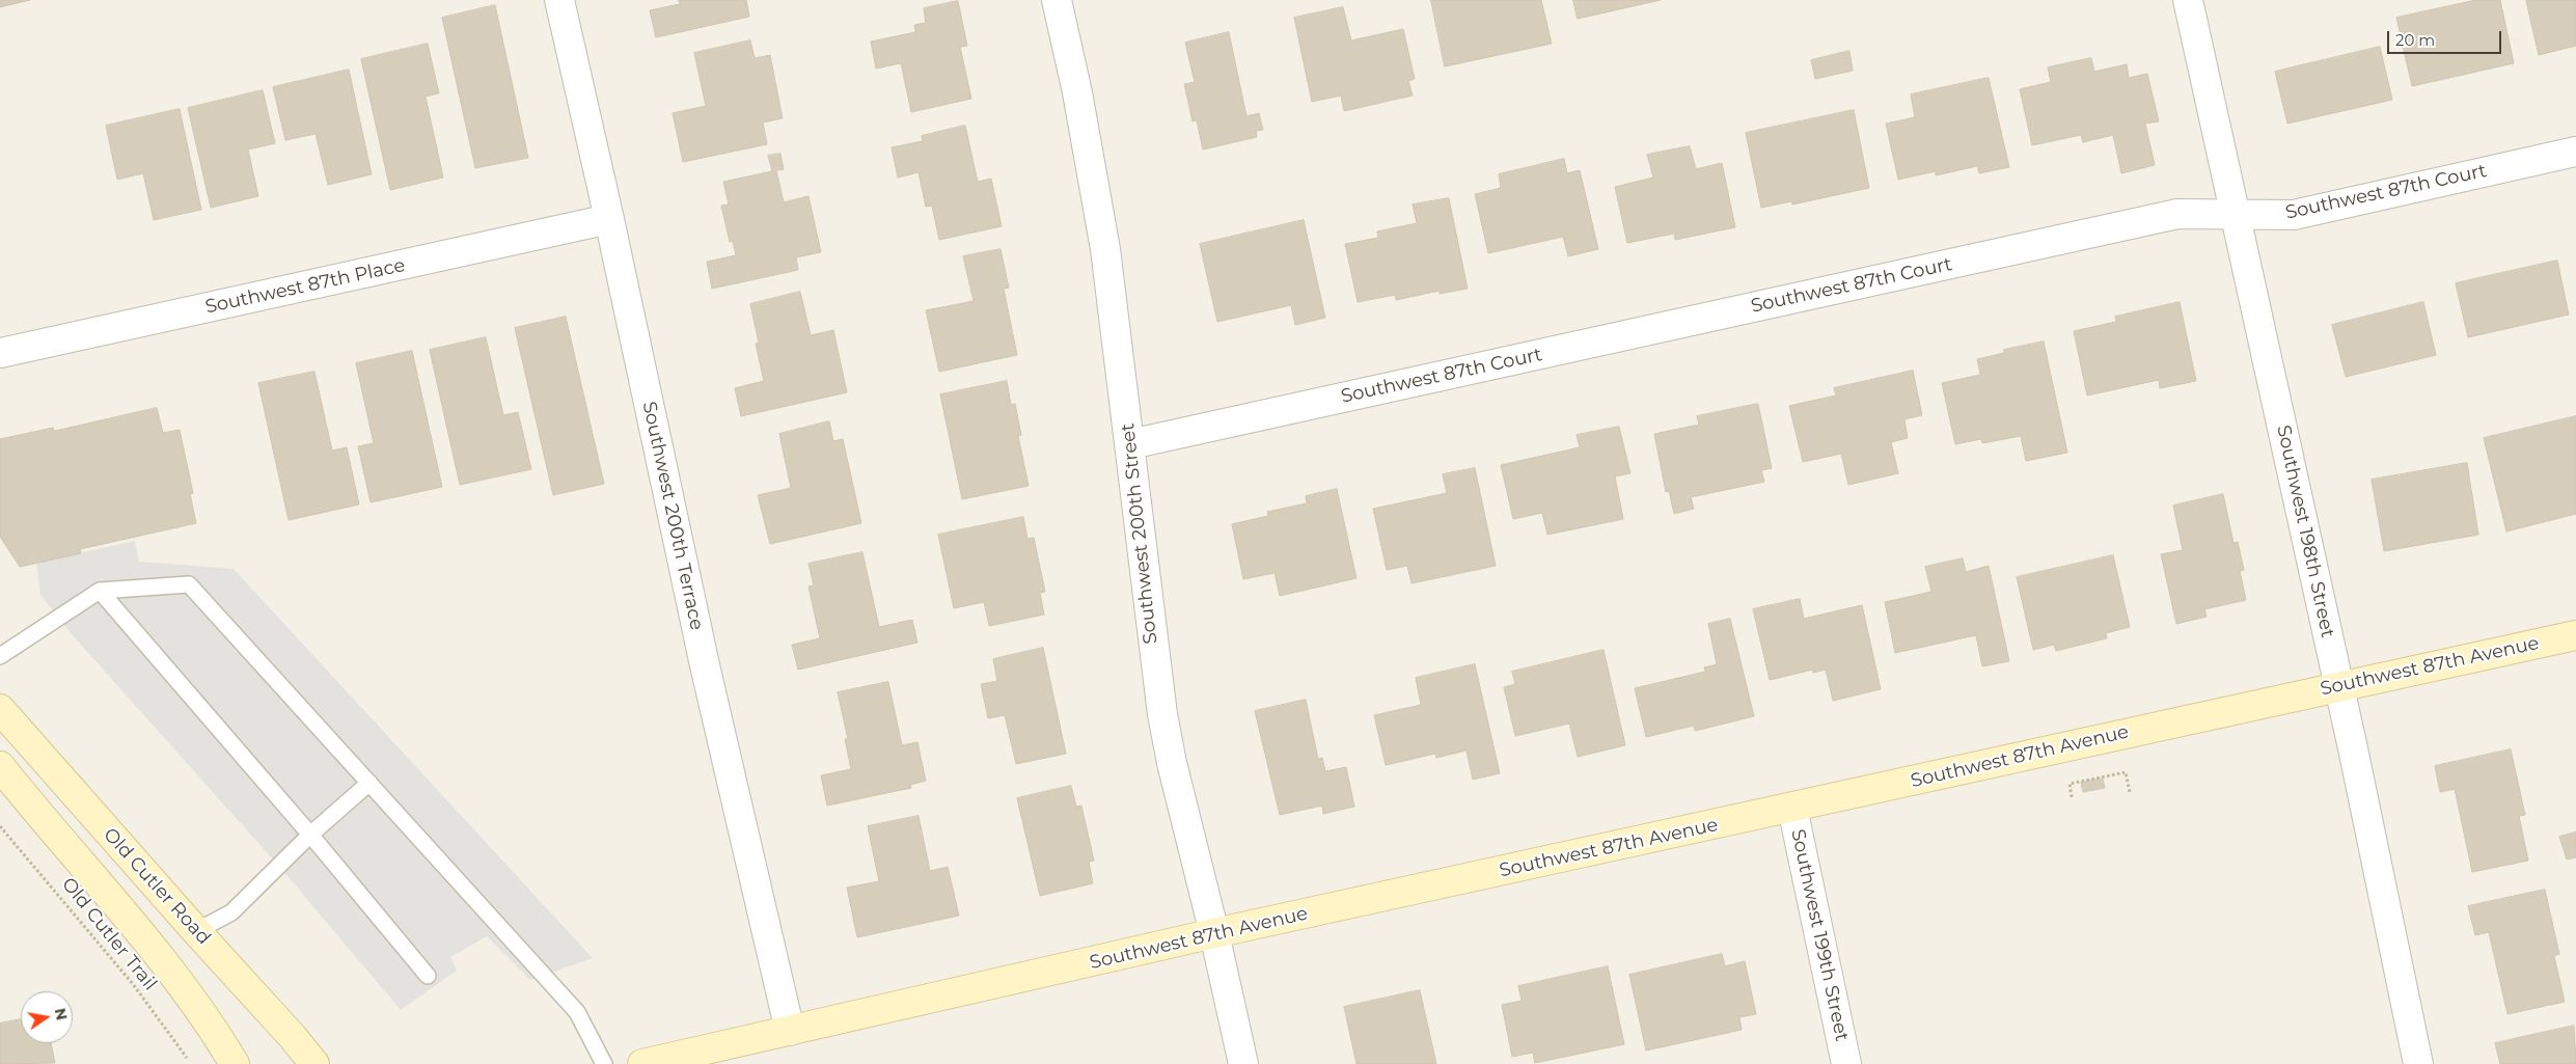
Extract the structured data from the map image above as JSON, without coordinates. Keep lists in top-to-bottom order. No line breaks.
{"streets":{"street":["Southwest 87th Court","Southwest 87th Place","Southwest 200th Terrace","Southwest 198th Street","Southwest 200th Street","Southwest 87th Avenue","Old Cutler Road","Southwest 199th Street"],"path":["Old Cutler Trail"]},"crossings":[["Southwest 87th Court","Southwest 198th Street"],["Southwest 87th Court","Southwest 200th Street"],["Southwest 87th Place","Southwest 200th Terrace"],["Southwest 200th Terrace","Southwest 87th Avenue"],["Southwest 198th Street","Southwest 87th Avenue"],["Southwest 200th Street","Southwest 87th Avenue"],["Southwest 87th Avenue","Southwest 199th Street"]],"scale_bar":"20 m","north":"right"}
